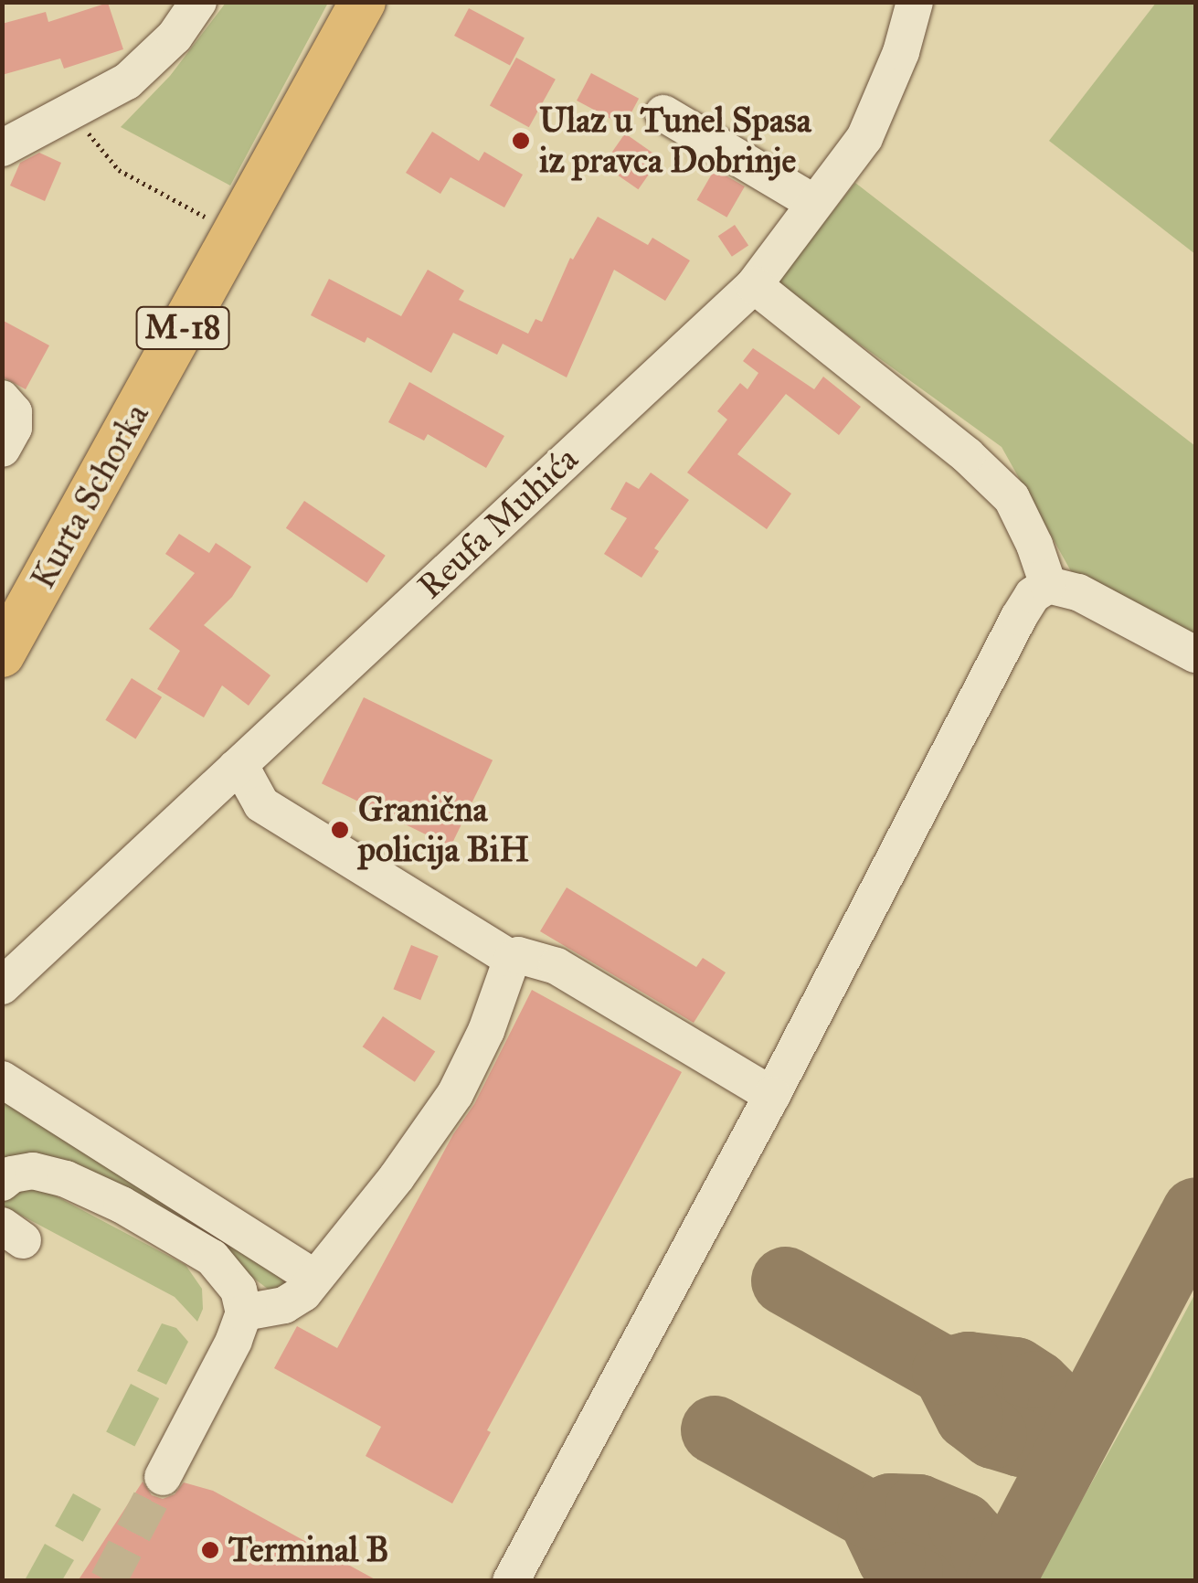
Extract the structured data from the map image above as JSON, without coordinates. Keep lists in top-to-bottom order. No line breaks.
{"streets":{"main road":["M-18","Kurta Schorka"],"street":["Reufa Muhića"]},"places":["Ulaz u Tunel Spasa iz pravca Dobrinje","Granična policija BiH","Terminal B"]}
